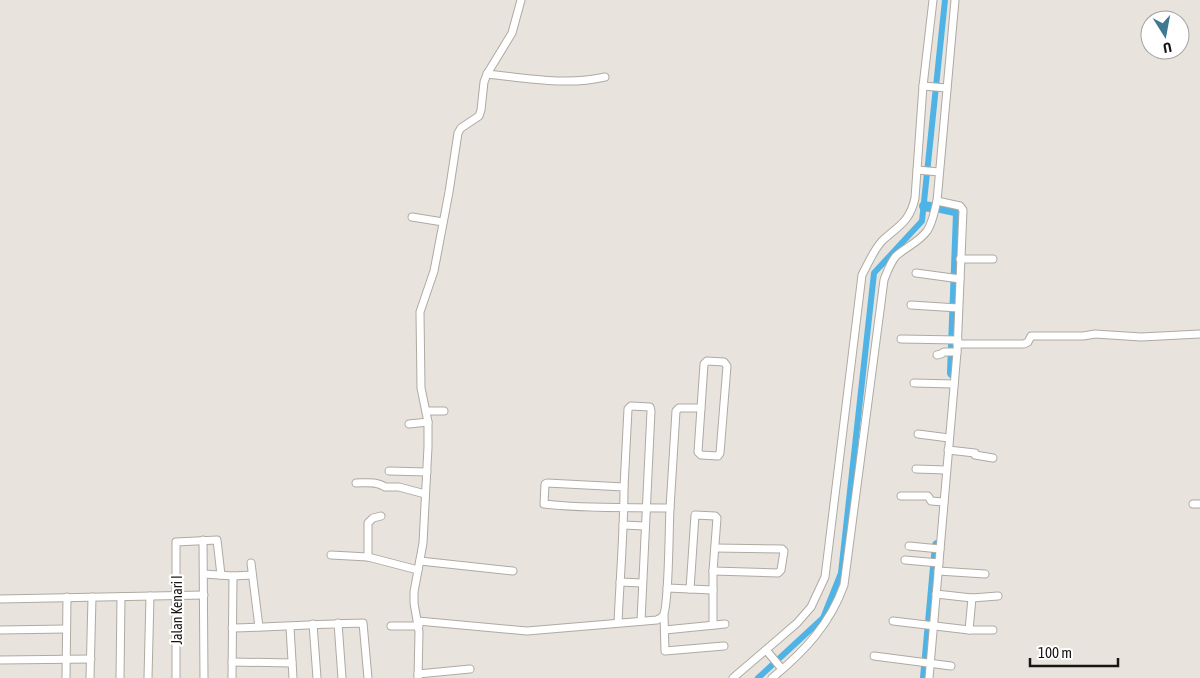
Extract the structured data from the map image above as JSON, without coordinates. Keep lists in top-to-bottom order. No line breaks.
{"streets":{"street":["Jalan Kenari I"]},"scale_bar":"100 m","north":"bottom"}
